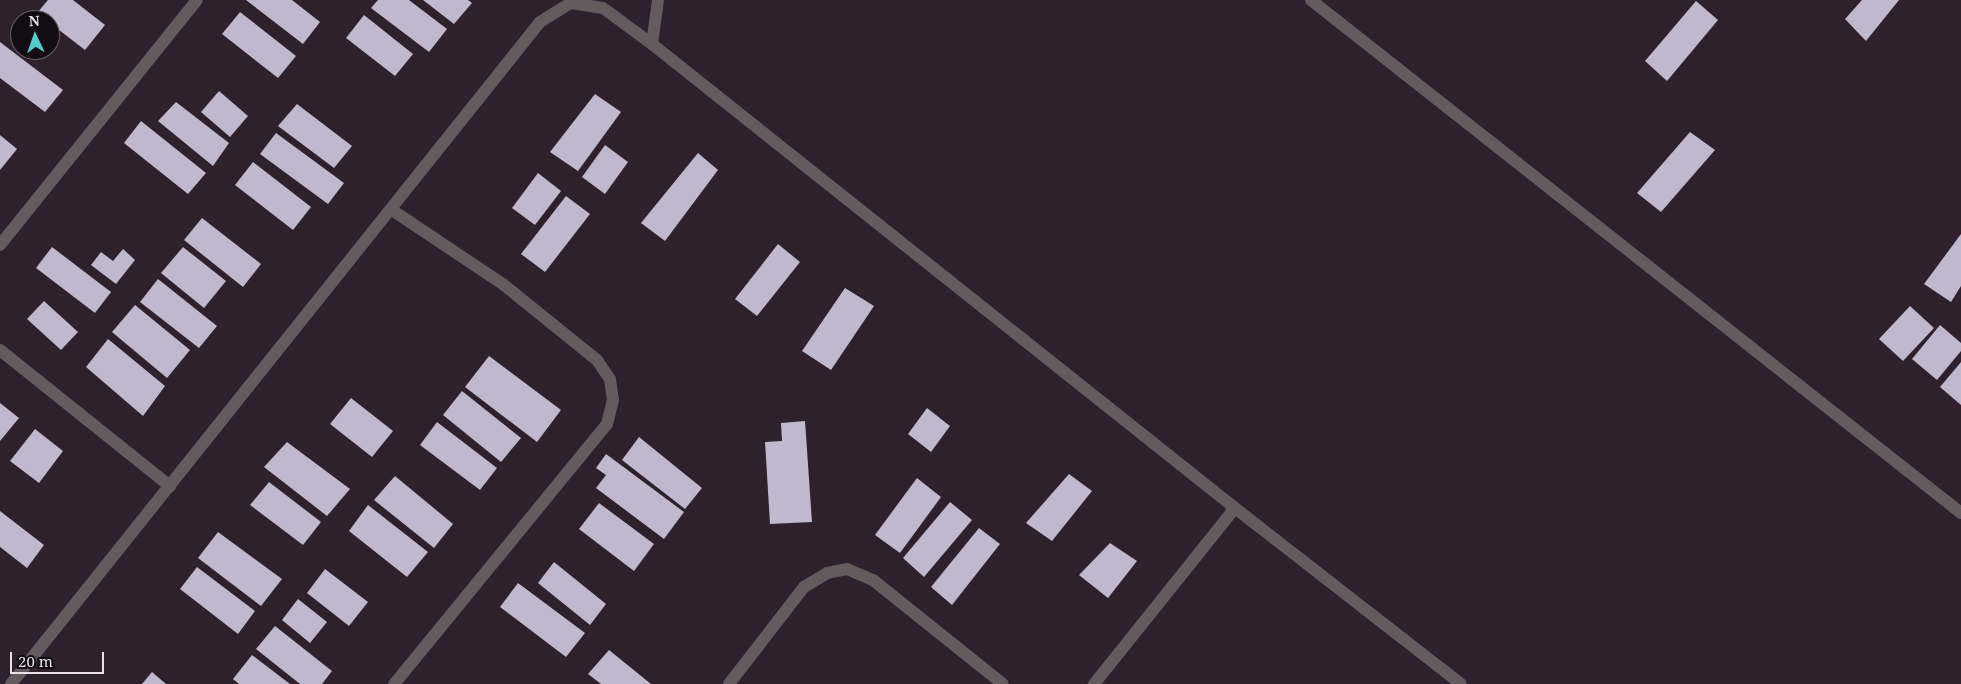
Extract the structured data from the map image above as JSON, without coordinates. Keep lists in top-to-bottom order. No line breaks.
{"scale_bar":"20 m","north":"top"}
